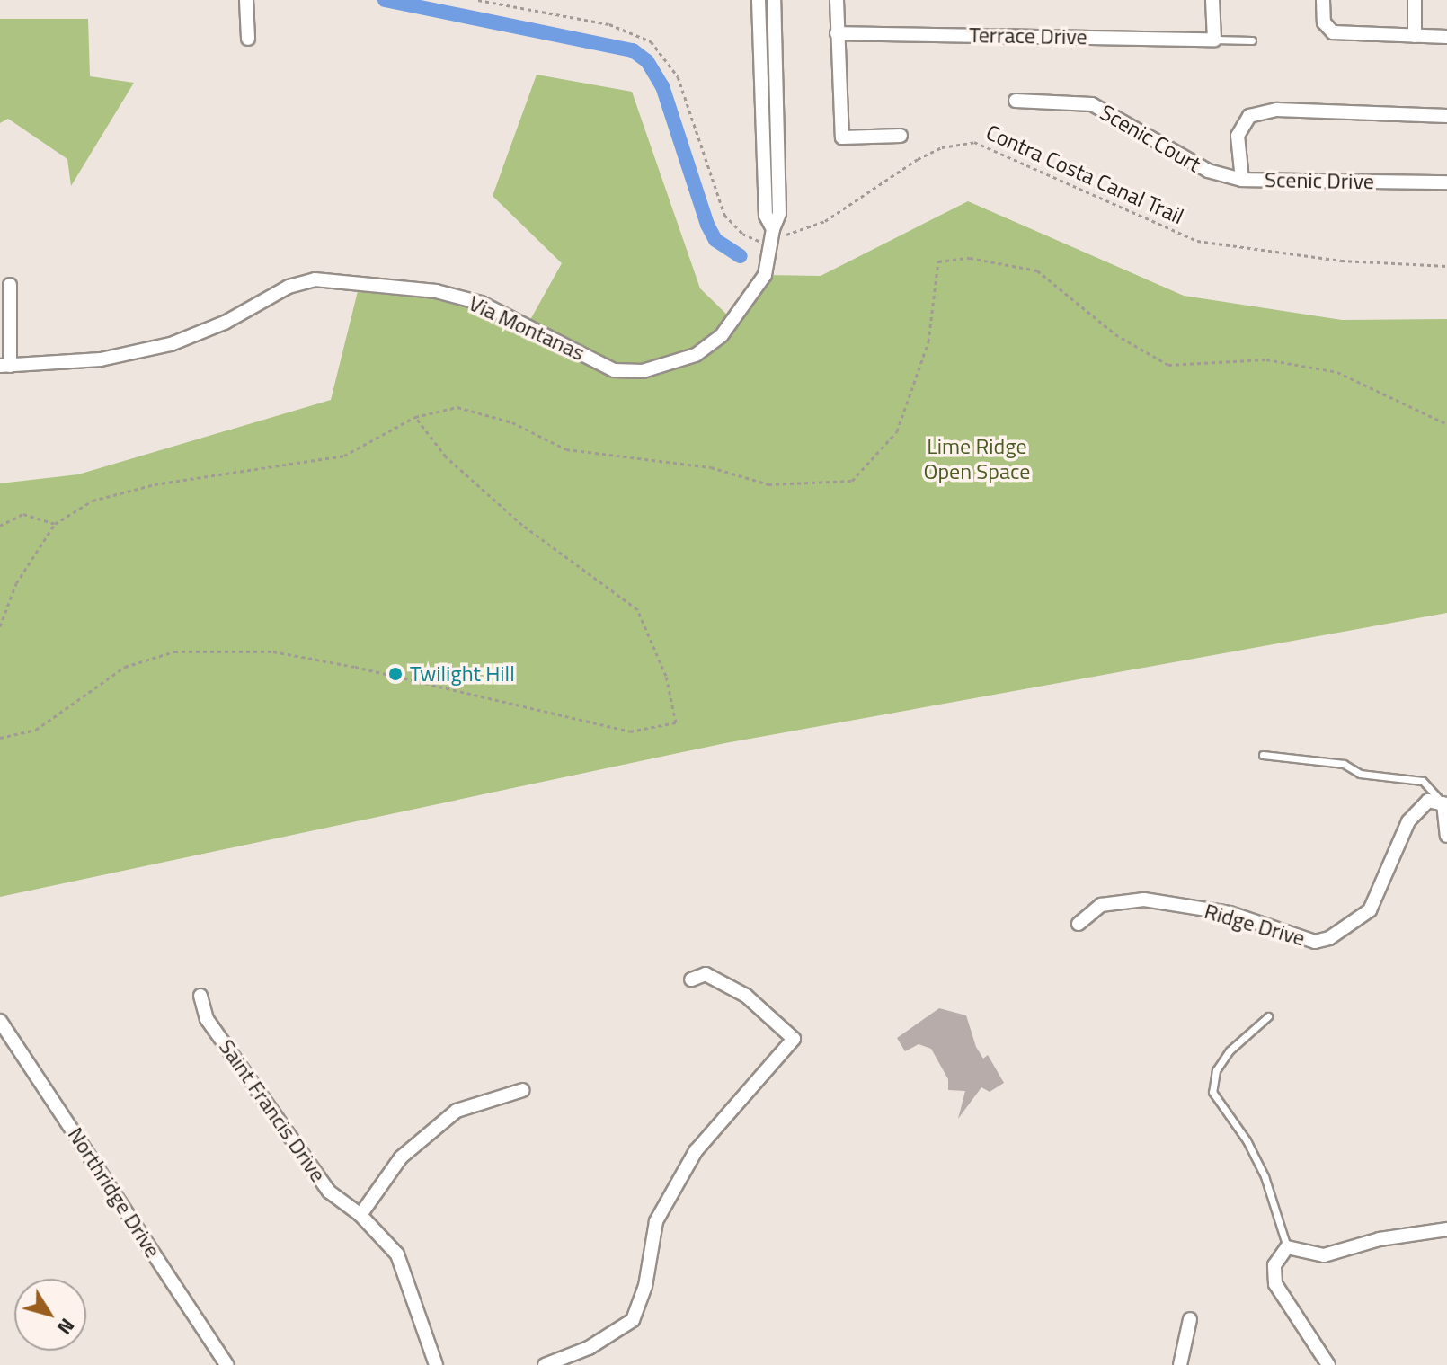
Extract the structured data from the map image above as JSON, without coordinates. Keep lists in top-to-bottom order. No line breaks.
{"streets":{"street":["Terrace Drive","Scenic Court","Scenic Drive","Via Montanas","Ridge Drive","Saint Francis Drive","Northridge Drive"],"path":["Contra Costa Canal Trail"]},"crossings":[["Scenic Court","Scenic Drive"],["Contra Costa Canal Trail","Via Montanas"]],"parks":["Lime Ridge Open Space"],"places":["Twilight Hill"],"north":"bottom right"}
